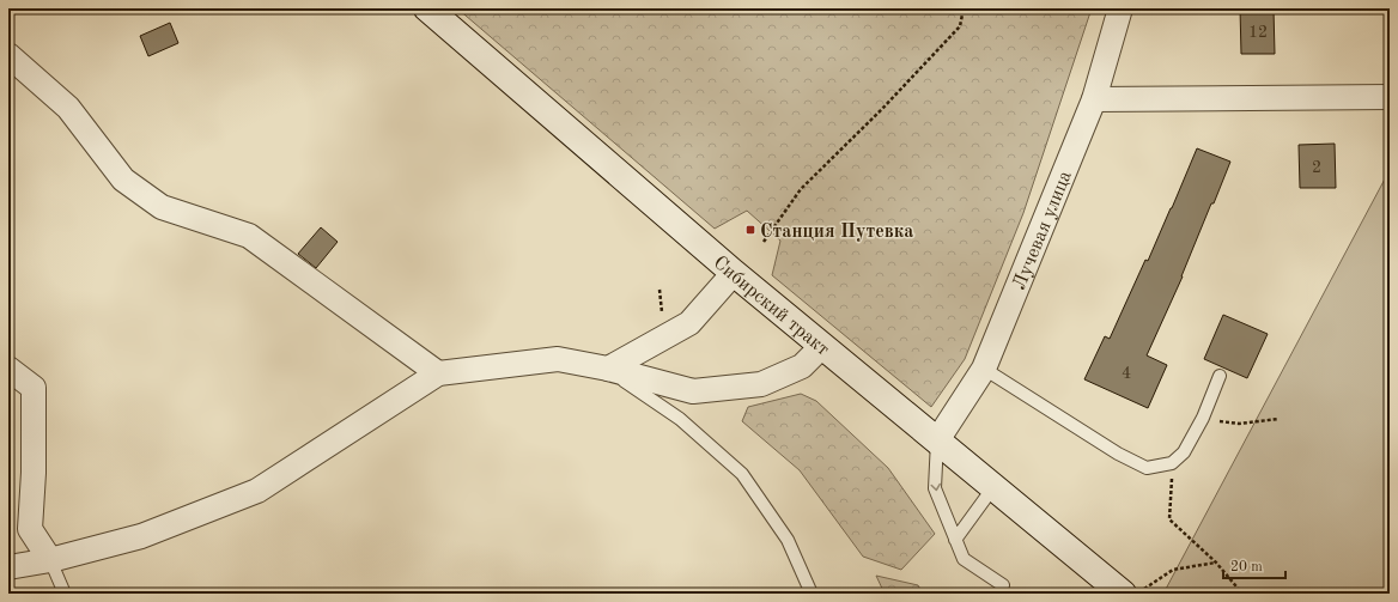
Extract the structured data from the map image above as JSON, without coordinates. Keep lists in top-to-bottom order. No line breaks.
{"streets":{"main road":["Сибирский тракт"],"street":["Лучевая улица"]},"crossings":[["Лучевая улица","Сибирский тракт"]],"places":{"transit":["Станция Путевка"]},"house_numbers":["12","2","4"],"scale_bar":"20 m"}
